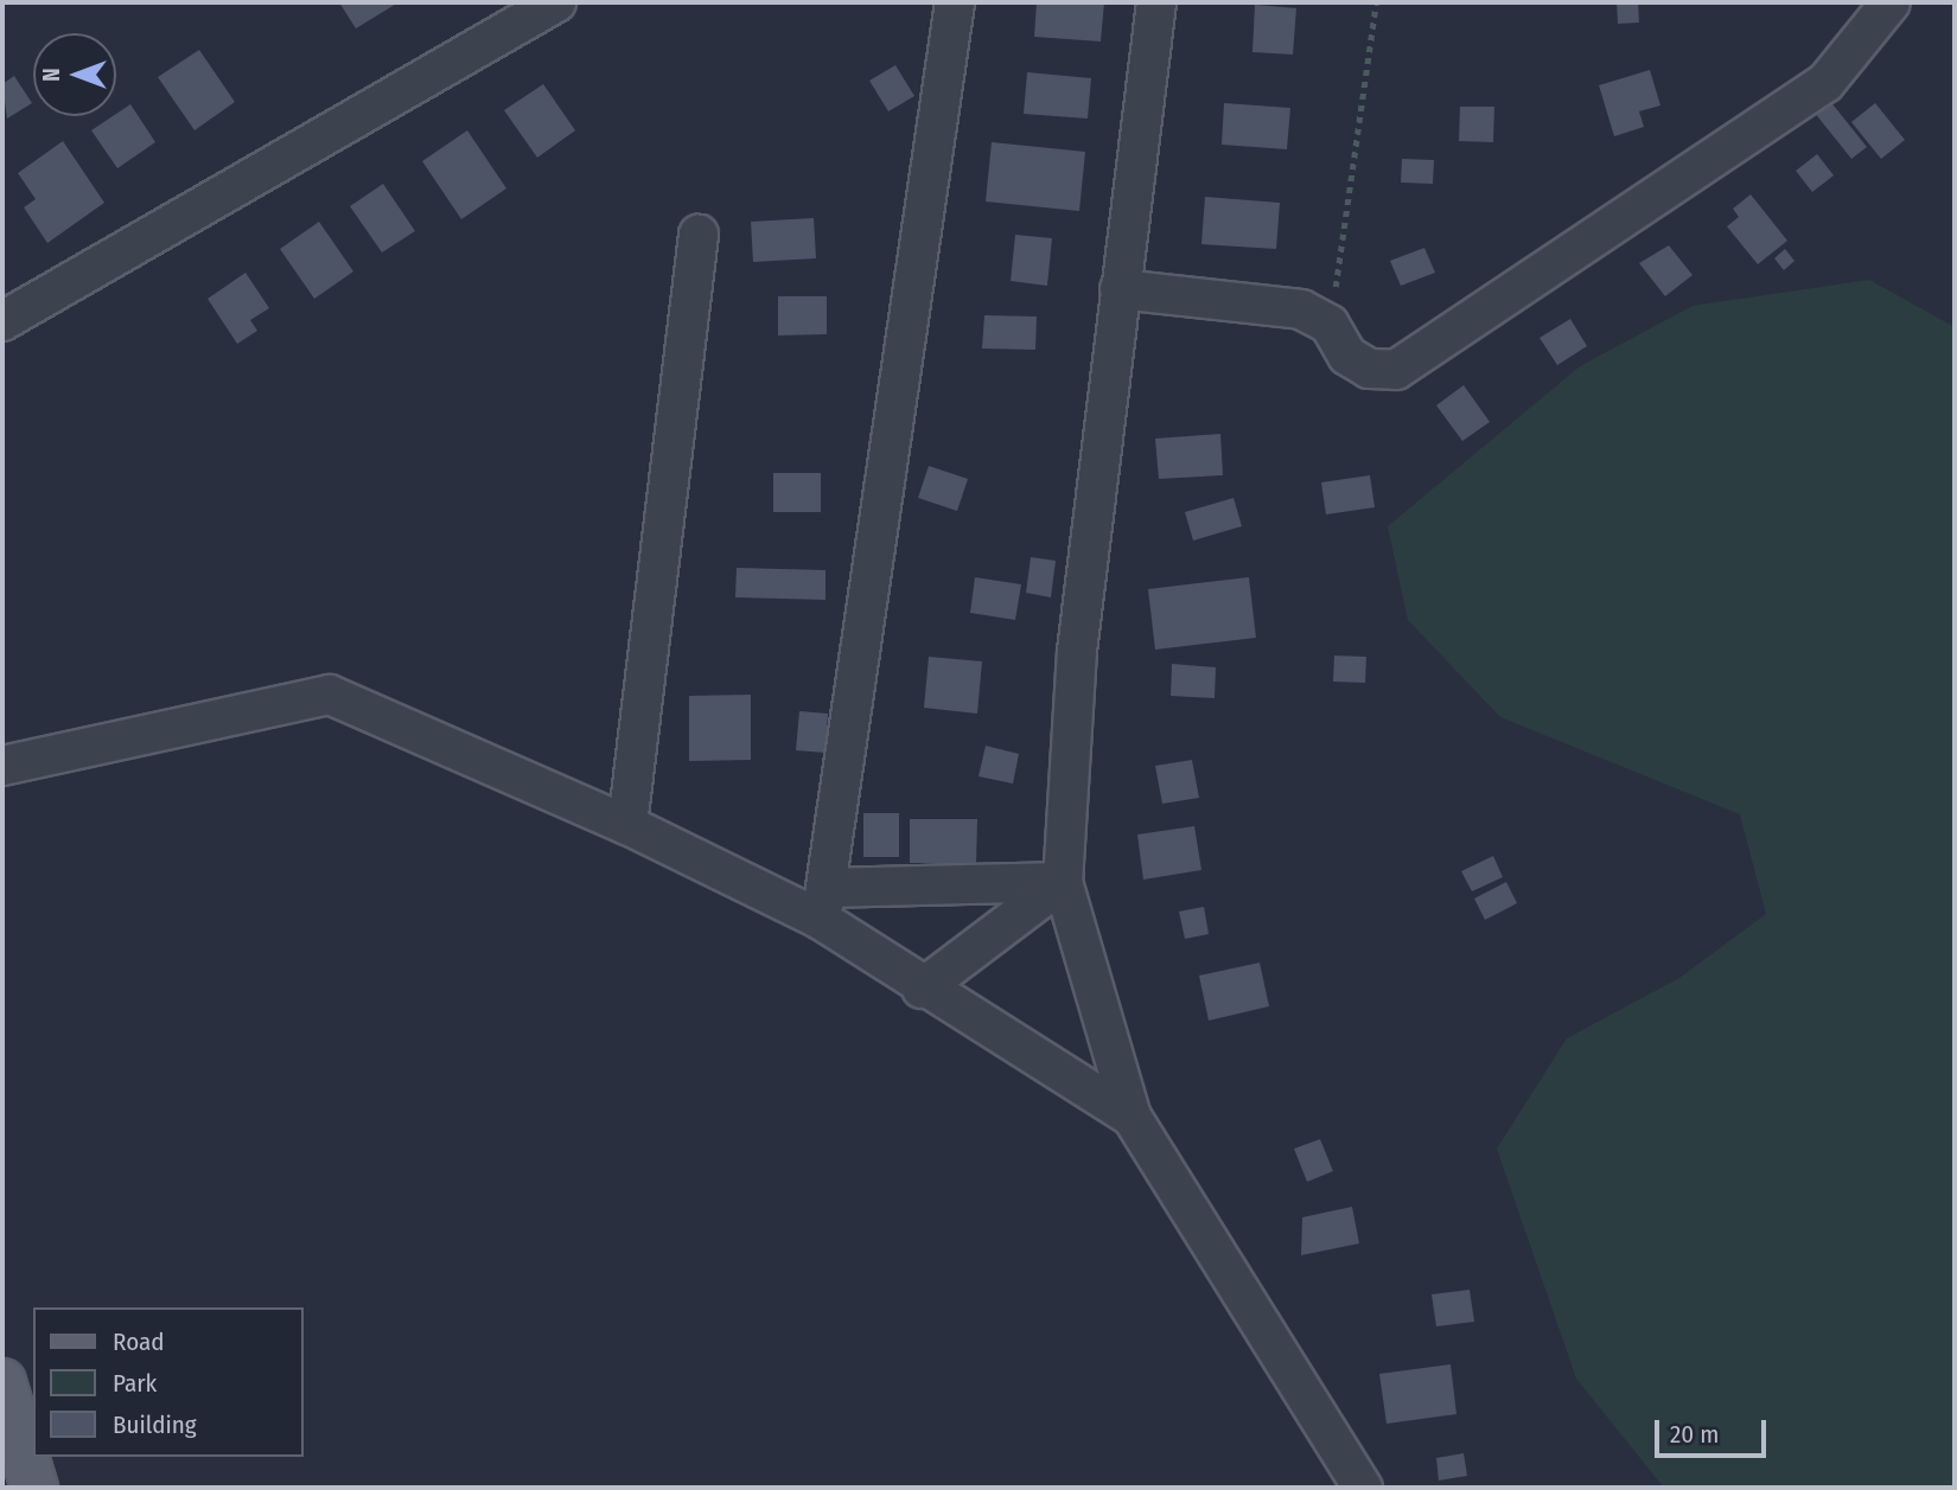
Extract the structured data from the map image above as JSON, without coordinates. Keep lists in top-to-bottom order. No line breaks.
{"legend":["Road","Park","Building"],"scale_bar":"20 m","north":"left"}
